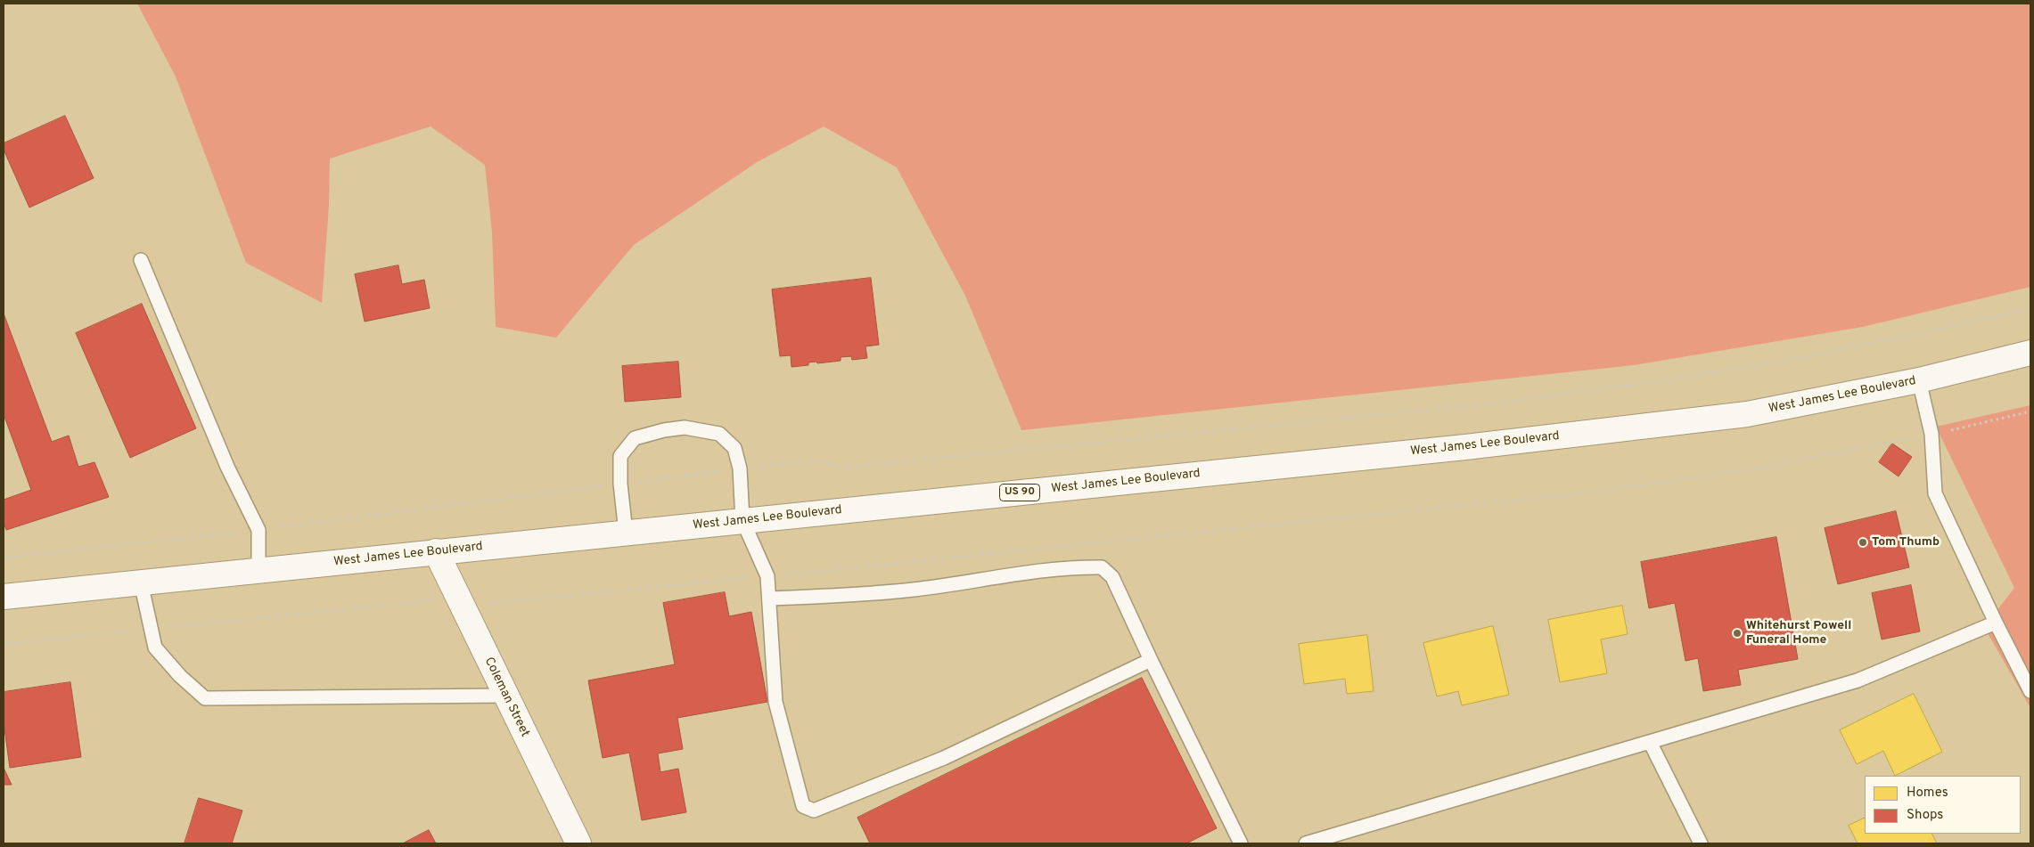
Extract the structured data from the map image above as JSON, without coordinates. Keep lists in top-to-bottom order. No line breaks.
{"streets":{"main road":["West James Lee Boulevard","US 90","Coleman Street"]},"crossings":[["West James Lee Boulevard","Coleman Street"]],"places":["Tom Thumb","Whitehurst Powell Funeral Home"],"legend":["Homes","Shops"]}
